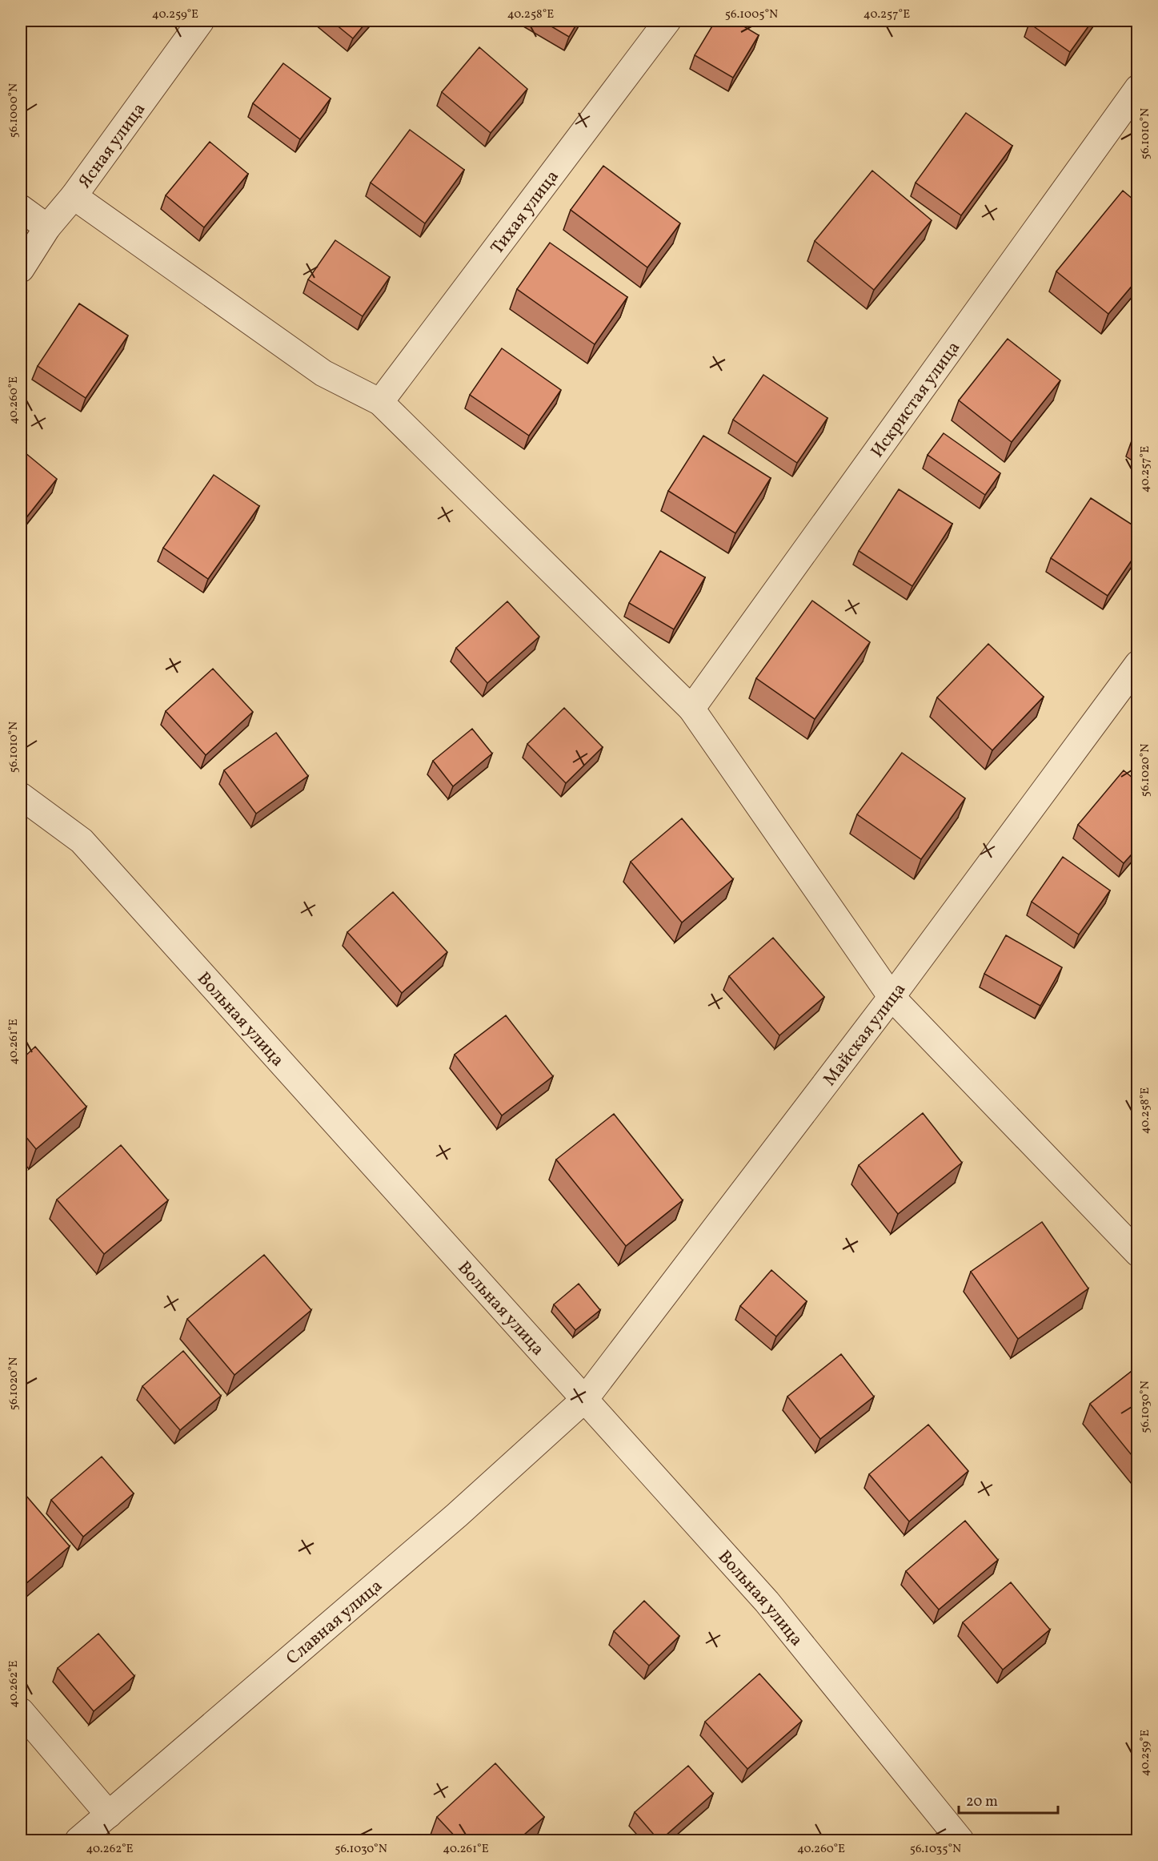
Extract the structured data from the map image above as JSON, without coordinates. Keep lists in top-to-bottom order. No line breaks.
{"streets":{"street":["Ясная улица","Тихая улица","Искристая улица","Вольная улица","Майская улица","Славная улица"]},"crossings":[["Вольная улица","Майская улица"],["Вольная улица","Славная улица"],["Майская улица","Славная улица"]],"scale_bar":"20 m","coordinates":["40.259°E","40.258°E","56.1005°N","40.257°E","56.1000°N","56.1010°N","40.260°E","56.1020°N","40.261°E","56.1030°N","40.262°E","56.1035°N"]}
